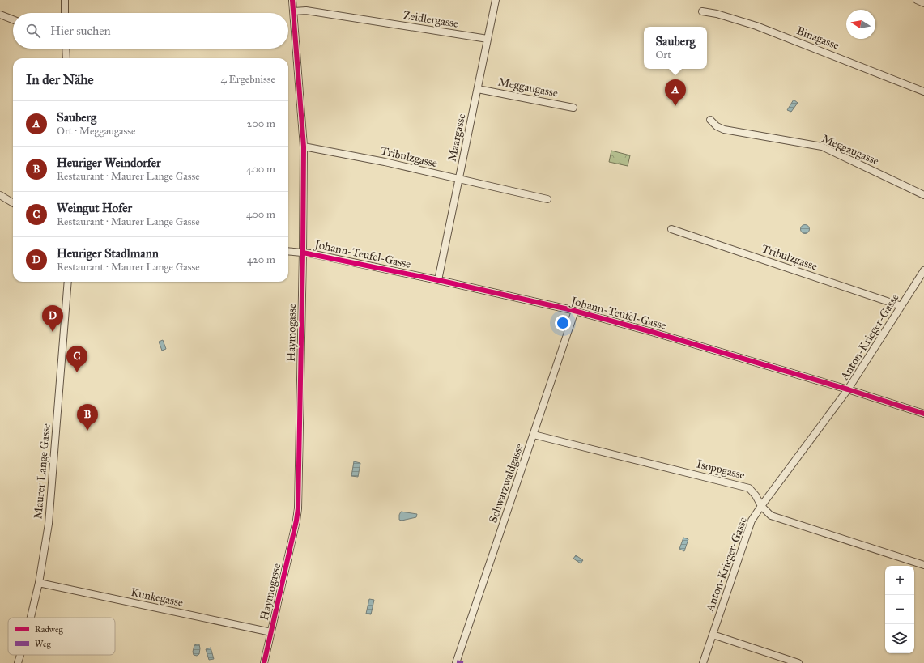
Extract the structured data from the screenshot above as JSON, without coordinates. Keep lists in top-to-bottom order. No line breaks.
{"streets":{"street":["Zeidlergasse","Binagasse","Meggaugasse","Maargasse","Tribulzgasse","Johann-Teufel-Gasse","Haymogasse","Anton-Krieger-Gasse","Isoppgasse","Maurer Lange Gasse","Schwarzwaldgasse","Kunkegasse"]},"crossings":[["Zeidlergasse","Maargasse"],["Zeidlergasse","Haymogasse"],["Meggaugasse","Maargasse"],["Maargasse","Tribulzgasse"],["Maargasse","Johann-Teufel-Gasse"],["Tribulzgasse","Haymogasse"],["Tribulzgasse","Anton-Krieger-Gasse"],["Johann-Teufel-Gasse","Haymogasse"],["Johann-Teufel-Gasse","Anton-Krieger-Gasse"],["Johann-Teufel-Gasse","Schwarzwaldgasse"],["Haymogasse","Kunkegasse"],["Anton-Krieger-Gasse","Isoppgasse"],["Isoppgasse","Schwarzwaldgasse"],["Maurer Lange Gasse","Kunkegasse"]],"legend":["Radweg","Weg"],"north":"left","page":{"search":"Hier suchen","popup":["Sauberg","Ort"],"heading":["In der Nähe","4 Ergebnisse"],"pins":["A","D","C","B"],"list":[{"mark":"A","name":"Sauberg","note":"Ort · Meggaugasse","value":"200 m"},{"mark":"B","name":"Heuriger Weindorfer","note":"Restaurant · Maurer Lange Gasse","value":"400 m"},{"mark":"C","name":"Weingut Hofer","note":"Restaurant · Maurer Lange Gasse","value":"400 m"},{"mark":"D","name":"Heuriger Stadlmann","note":"Restaurant · Maurer Lange Gasse","value":"420 m"}],"map_buttons":["+","−"]}}
